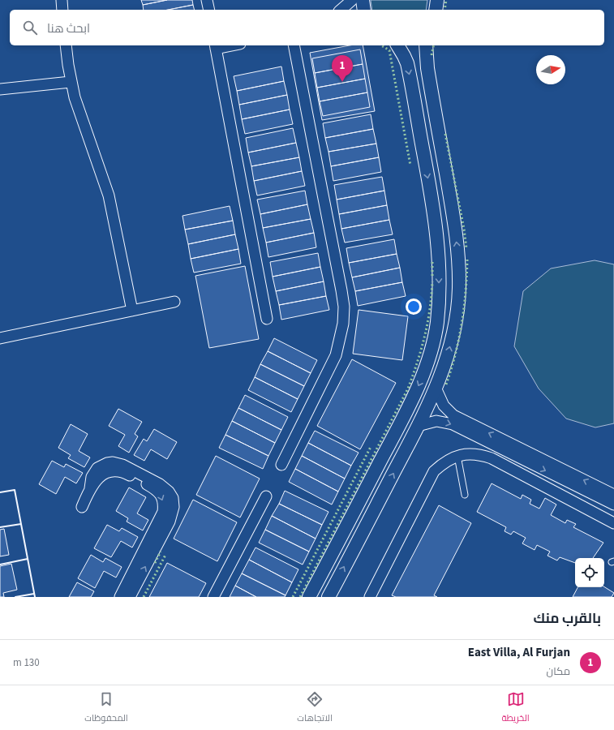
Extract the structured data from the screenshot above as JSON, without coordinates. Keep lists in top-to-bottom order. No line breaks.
{"north":"right","page":{"search":"ابحث هنا","pins":"1","heading":"بالقرب منك","list":[{"mark":"1","name":"East Villa, Al Furjan","note":"مكان","value":"130 m"}],"nav":["الخريطة","الاتجاهات","المحفوظات"]}}
